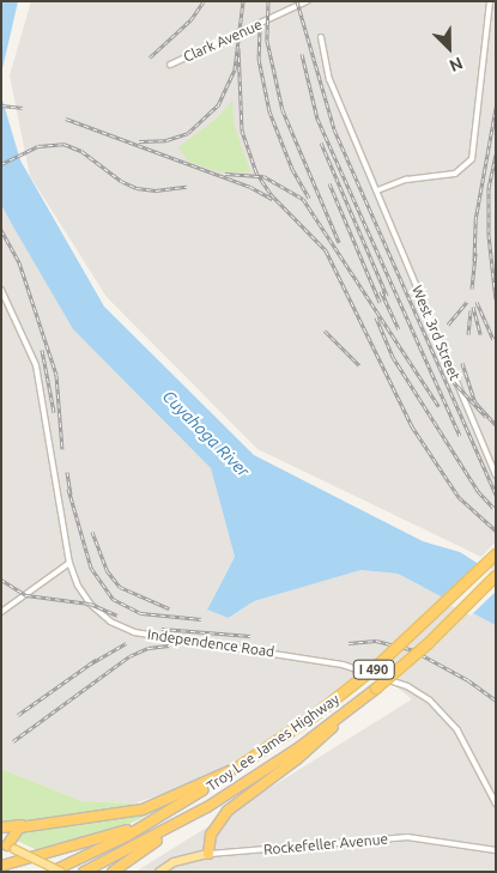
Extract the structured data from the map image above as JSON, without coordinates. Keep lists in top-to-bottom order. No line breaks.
{"streets":{"highway":["I 490","Troy Lee James Highway"],"main road":["Rockefeller Avenue"],"street":["Clark Avenue","West 3rd Street","Independence Road"]},"water":["Cuyahoga River"],"north":"bottom right"}
